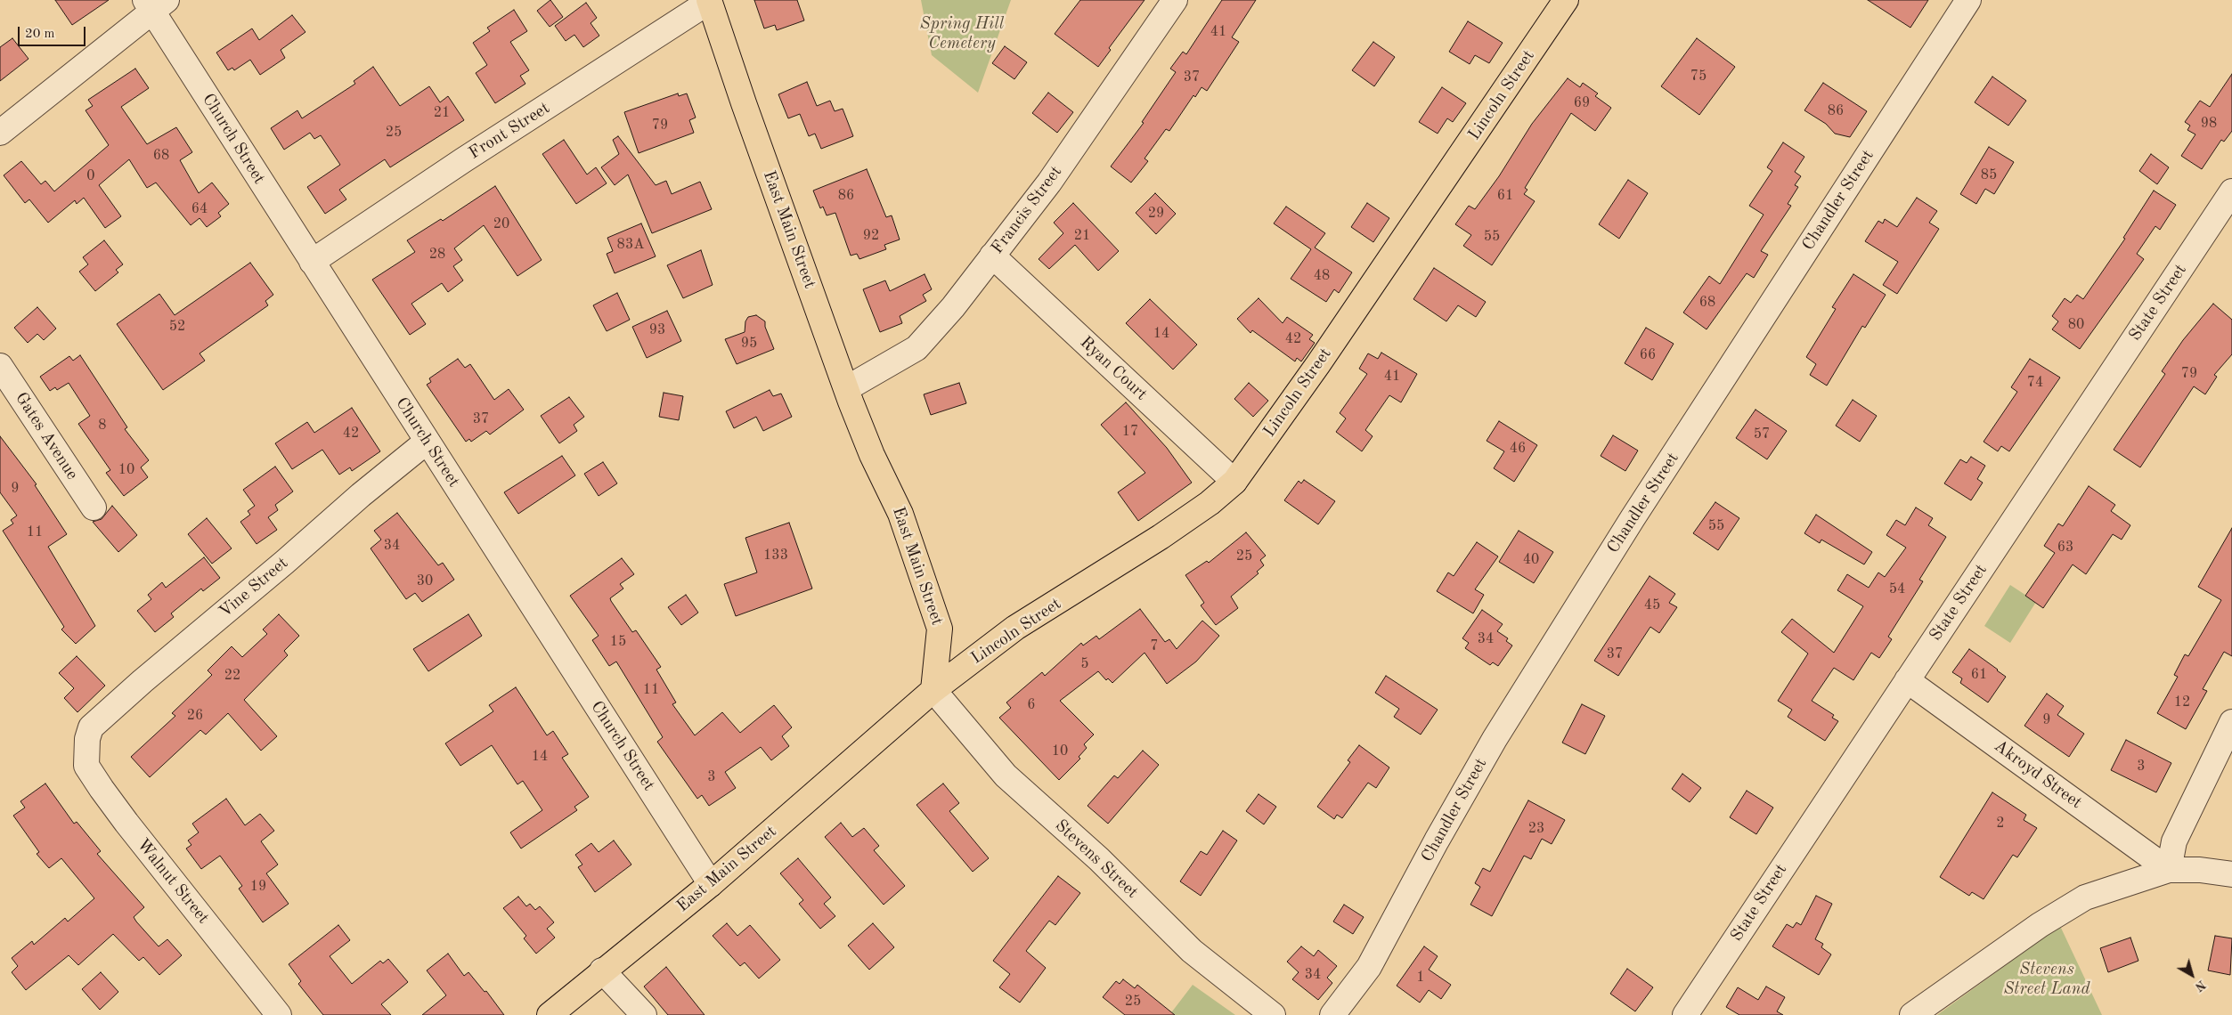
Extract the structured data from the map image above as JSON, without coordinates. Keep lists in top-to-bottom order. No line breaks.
{"streets":{"main road":["Lincoln Street","East Main Street"],"street":["Front Street","Church Street","Chandler Street","Francis Street","State Street","Ryan Court","Gates Avenue","Vine Street","Akroyd Street","Stevens Street","Walnut Street"]},"crossings":[["Lincoln Street","East Main Street"],["Lincoln Street","Ryan Court"],["Lincoln Street","Stevens Street"],["Front Street","Church Street"],["Front Street","East Main Street"],["Church Street","East Main Street"],["Church Street","Vine Street"],["Francis Street","East Main Street"],["Francis Street","Ryan Court"],["East Main Street","Stevens Street"],["State Street","Akroyd Street"],["Vine Street","Walnut Street"]],"parks":["Spring Hill Cemetery","Stevens Street Land"],"house_numbers":["41","75","37","69","86","21","98","79","25","68","85","0","86","61","64","29","20","92","21","55","83A","28","48","68","80","52","93","14","42","95","66","79","41","74","37","8","17","42","57","46","10","9","55","11","34","63","133","25","40","30","54","45","34","15","7","37","5","61","22","11","12","6","26","9","10","14","3","3","2","23","19","34","1","25"],"scale_bar":"20 m","north":"bottom right"}
